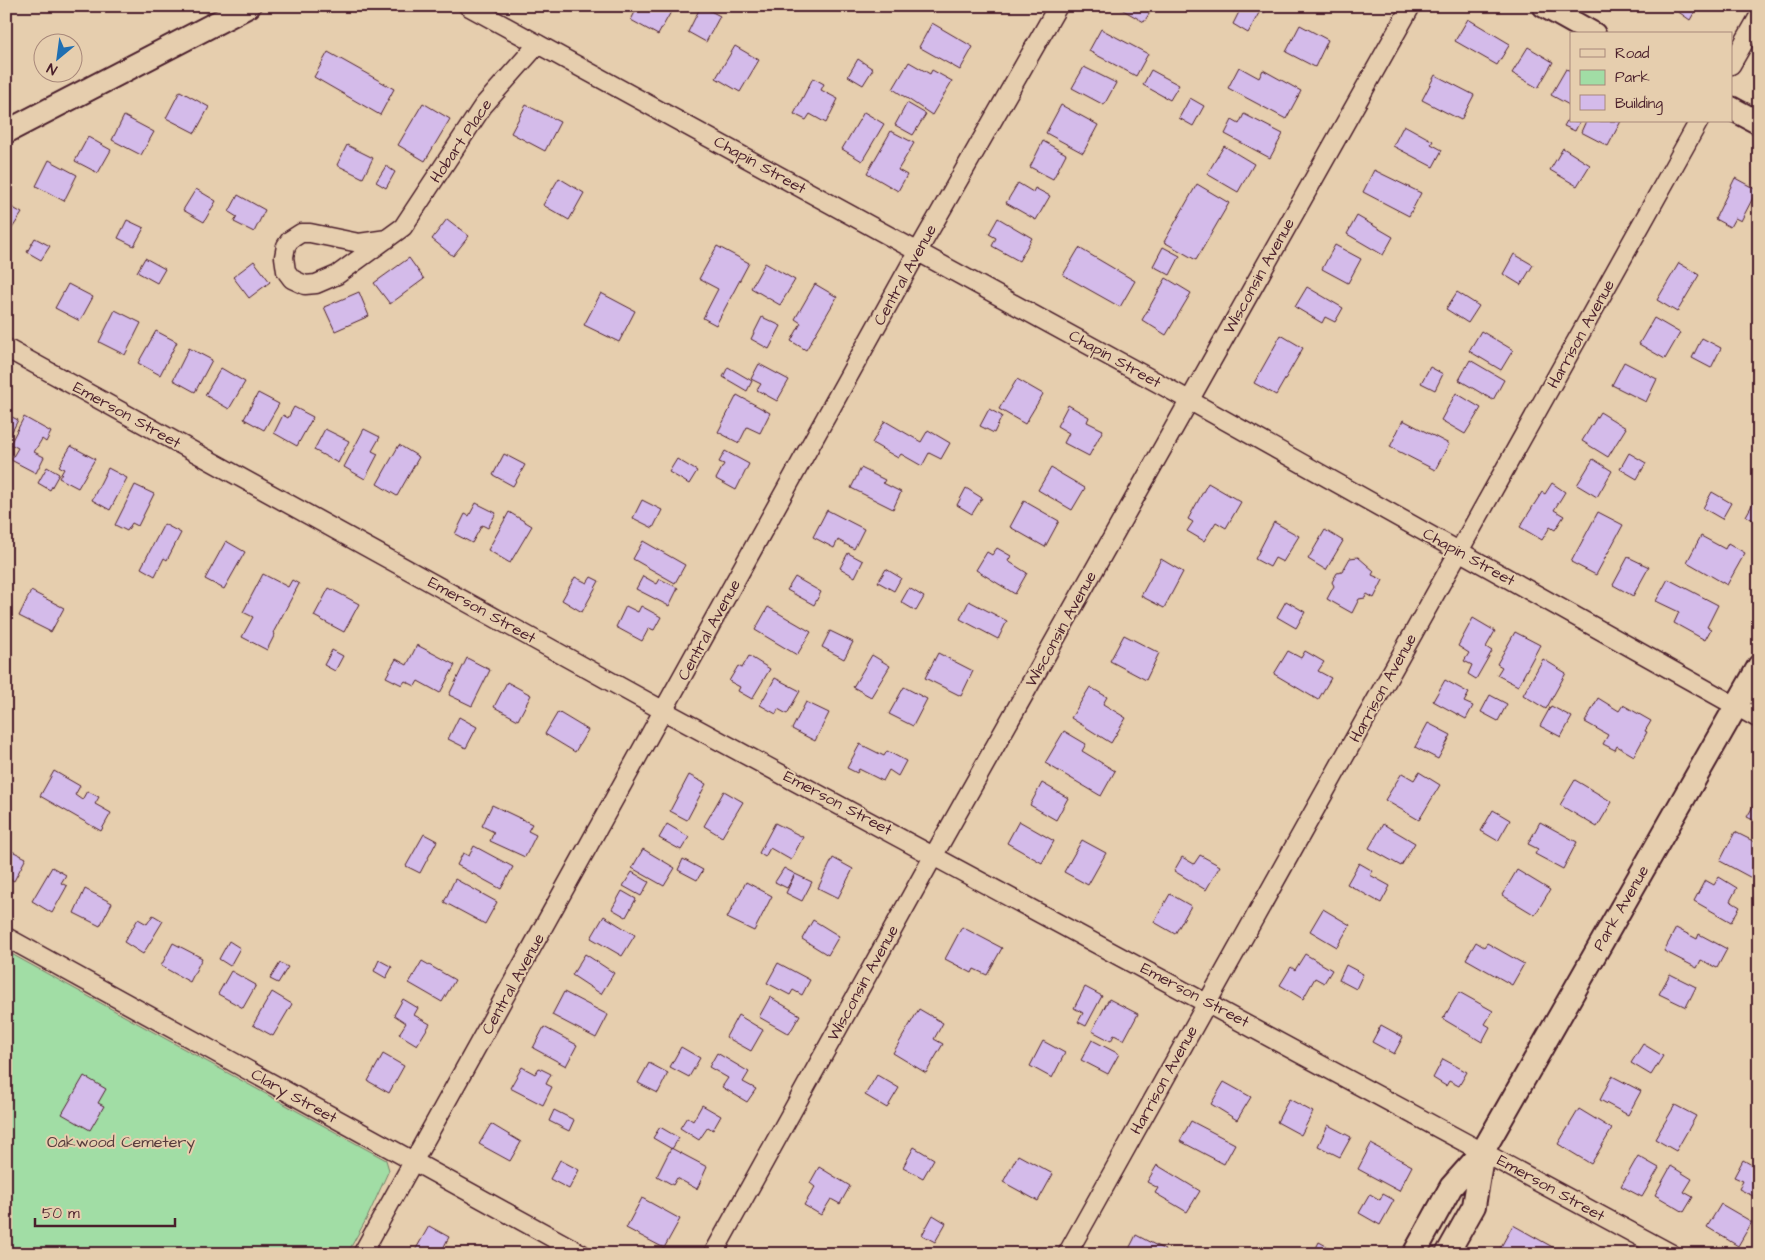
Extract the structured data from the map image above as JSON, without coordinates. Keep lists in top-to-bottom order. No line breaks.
{"streets":{"street":["Hobart Place","Chapin Street","Central Avenue","Wisconsin Avenue","Harrison Avenue","Emerson Street","Park Avenue","Clary Street"]},"crossings":[["Hobart Place","Chapin Street"],["Chapin Street","Central Avenue"],["Chapin Street","Wisconsin Avenue"],["Chapin Street","Harrison Avenue"],["Chapin Street","Park Avenue"],["Central Avenue","Emerson Street"],["Central Avenue","Clary Street"],["Wisconsin Avenue","Emerson Street"],["Harrison Avenue","Emerson Street"],["Emerson Street","Park Avenue"]],"parks":["Oakwood Cemetery"],"legend":["Road","Park","Building"],"scale_bar":"50 m","north":"bottom left"}
